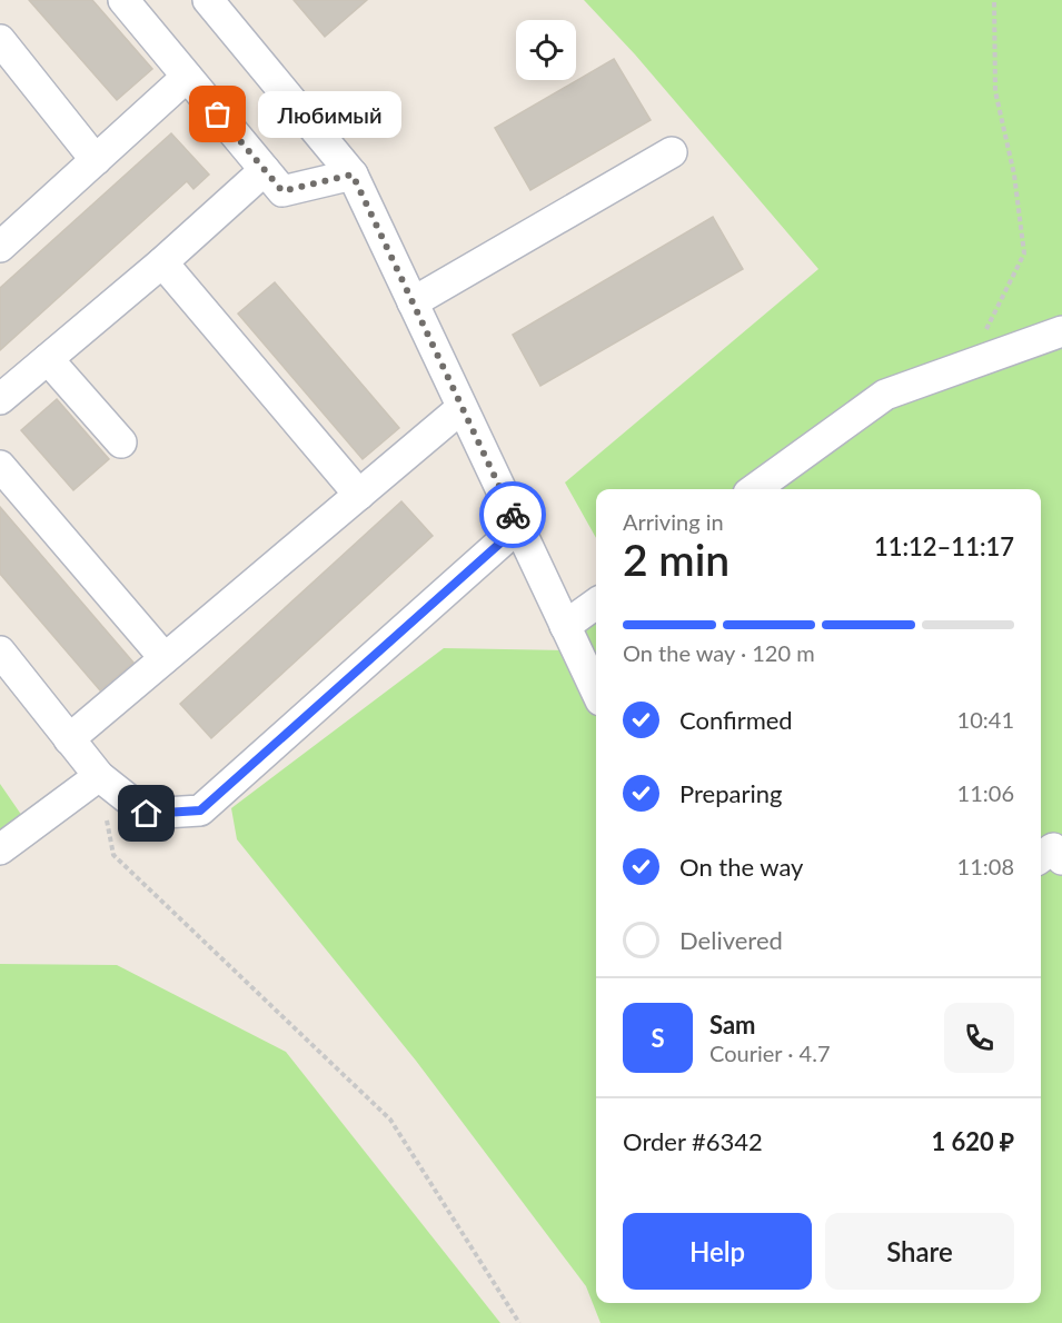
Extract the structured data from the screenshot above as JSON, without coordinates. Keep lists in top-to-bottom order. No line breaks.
{"places":["Любимый"],"page":{"bubble":"Любимый","heading":["2 min","Arriving in","11:12–11:17"],"panel":["Sam","Courier · 4.7","Order #6342","1 620 ₽"],"bar":"On the way · 120 m","list":[["Confirmed","10:41"],["Preparing","11:06"],["On the way","11:08"],"Delivered"],"round":"S","buttons":["Help","Share"]}}
